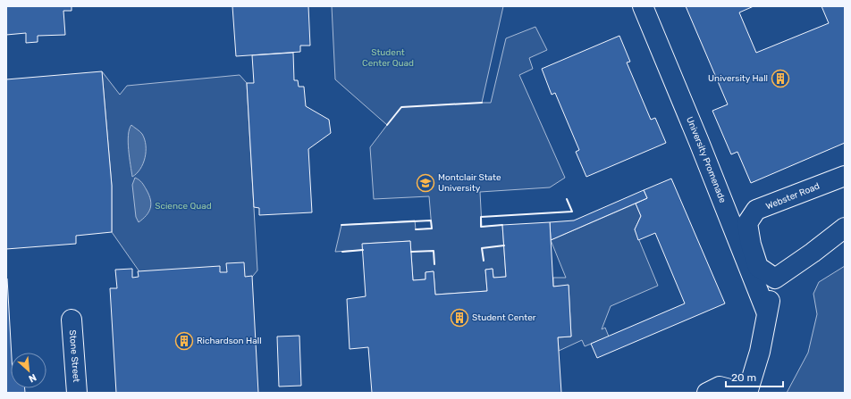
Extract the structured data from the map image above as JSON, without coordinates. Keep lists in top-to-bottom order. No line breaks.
{"streets":{"street":["University Promenade","Webster Road","Stone Street"]},"parks":["Student Center Quad","Science Quad"],"places":{"building":["University Hall","Student Center","Richardson Hall"],"school or university":["Montclair State University"]},"scale_bar":"20 m","north":"bottom right"}
